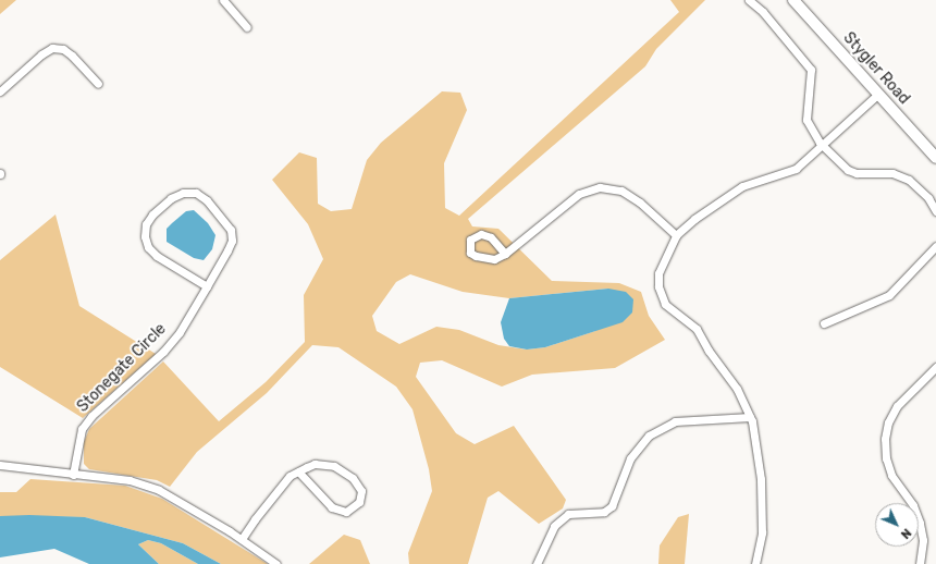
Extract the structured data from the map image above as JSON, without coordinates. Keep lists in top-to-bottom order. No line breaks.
{"streets":{"main road":["Stygler Road"],"street":["Stonegate Circle"]},"north":"bottom right"}
